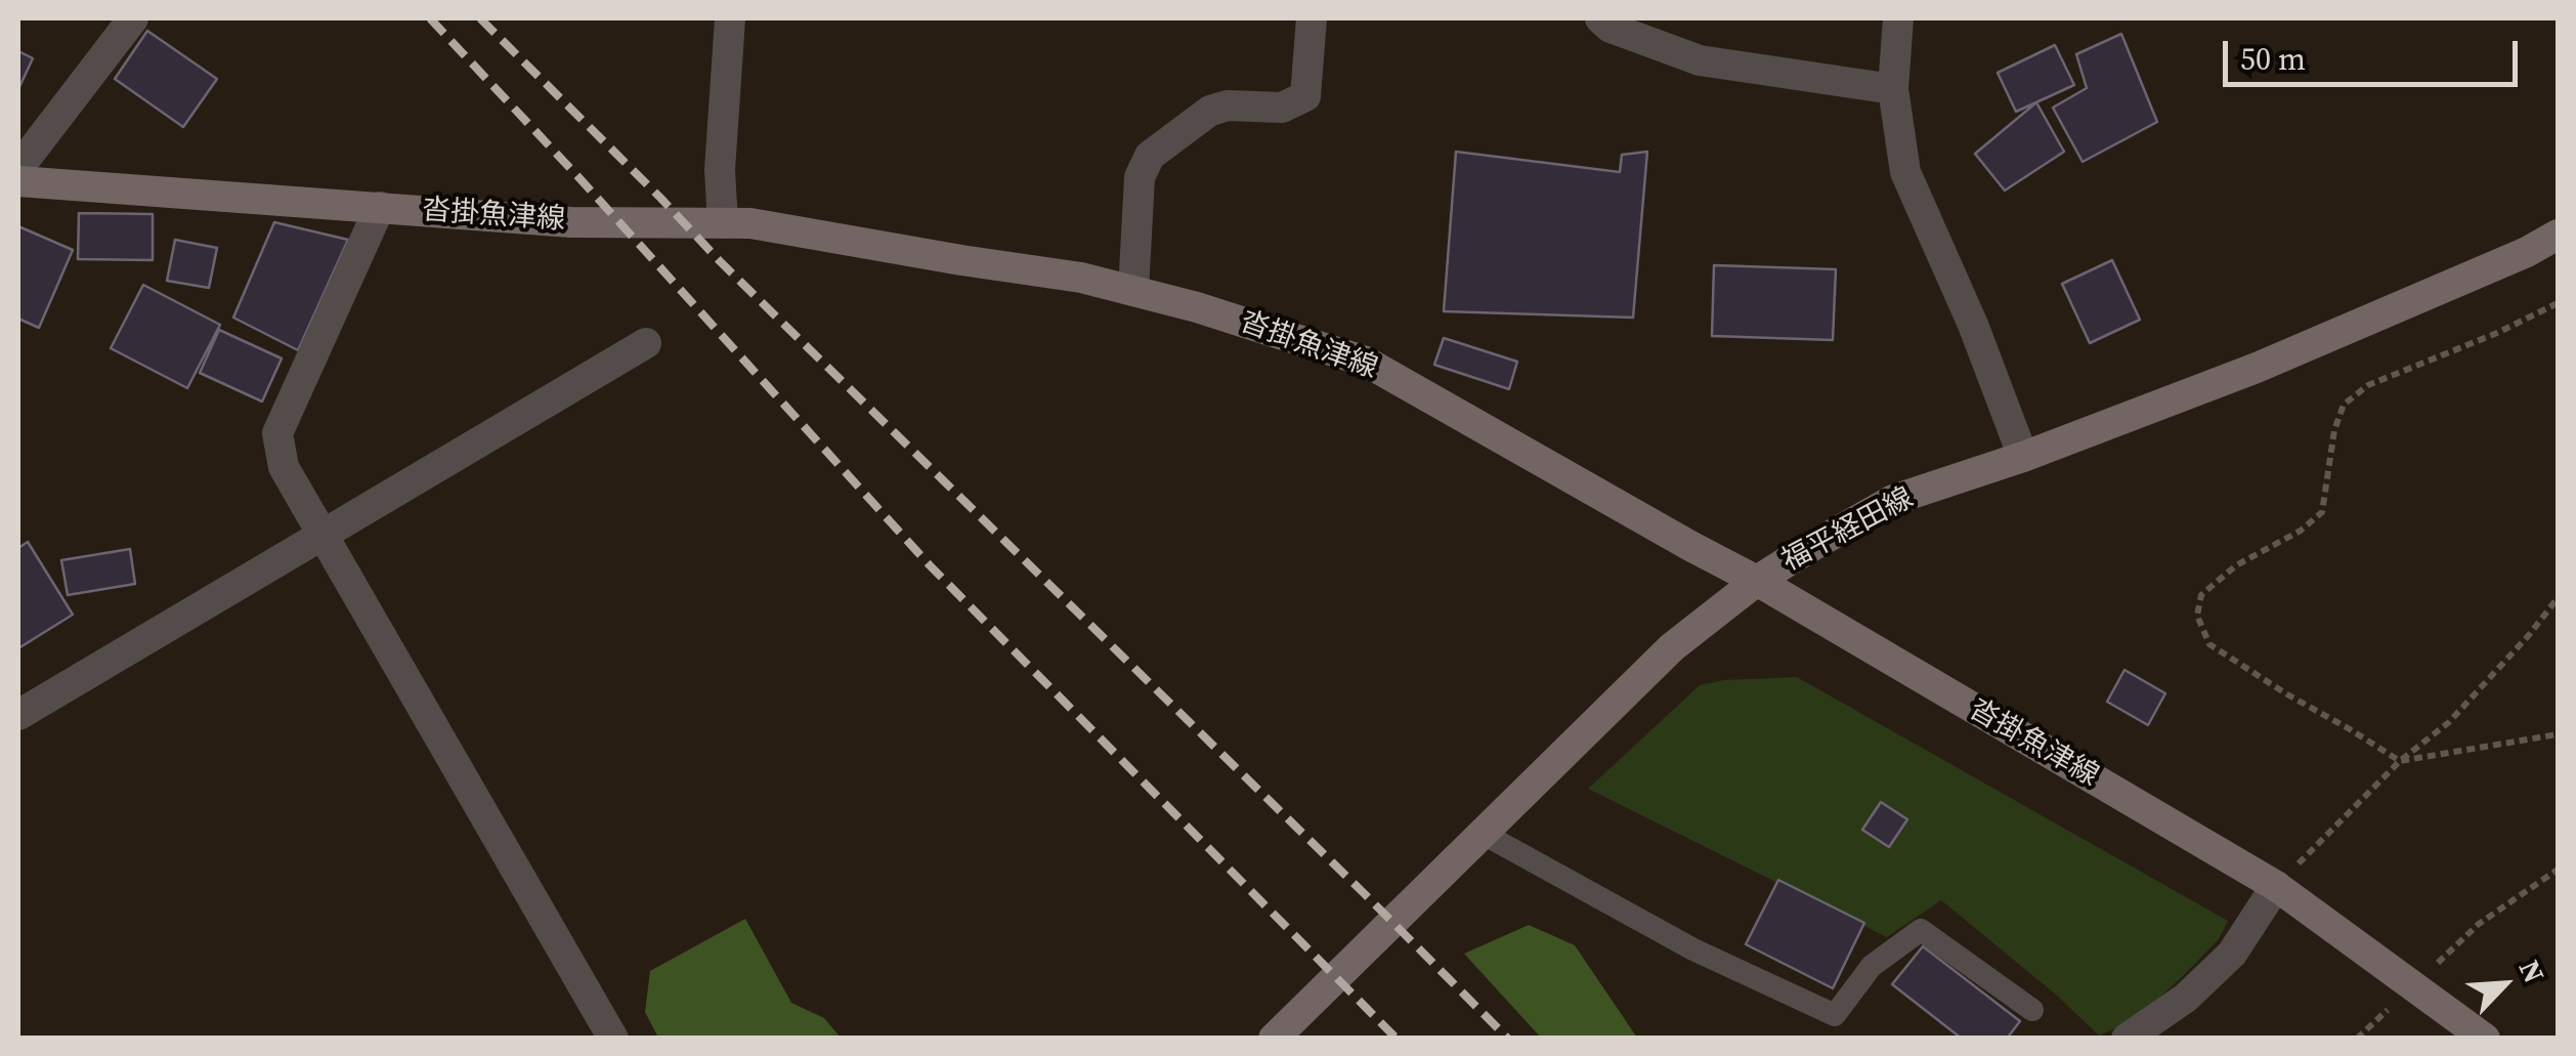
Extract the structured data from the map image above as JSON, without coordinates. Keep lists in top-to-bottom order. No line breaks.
{"streets":{"main road":["沓掛魚津線","福平経田線"]},"crossings":[["沓掛魚津線","福平経田線"]],"scale_bar":"50 m","north":"top right"}
